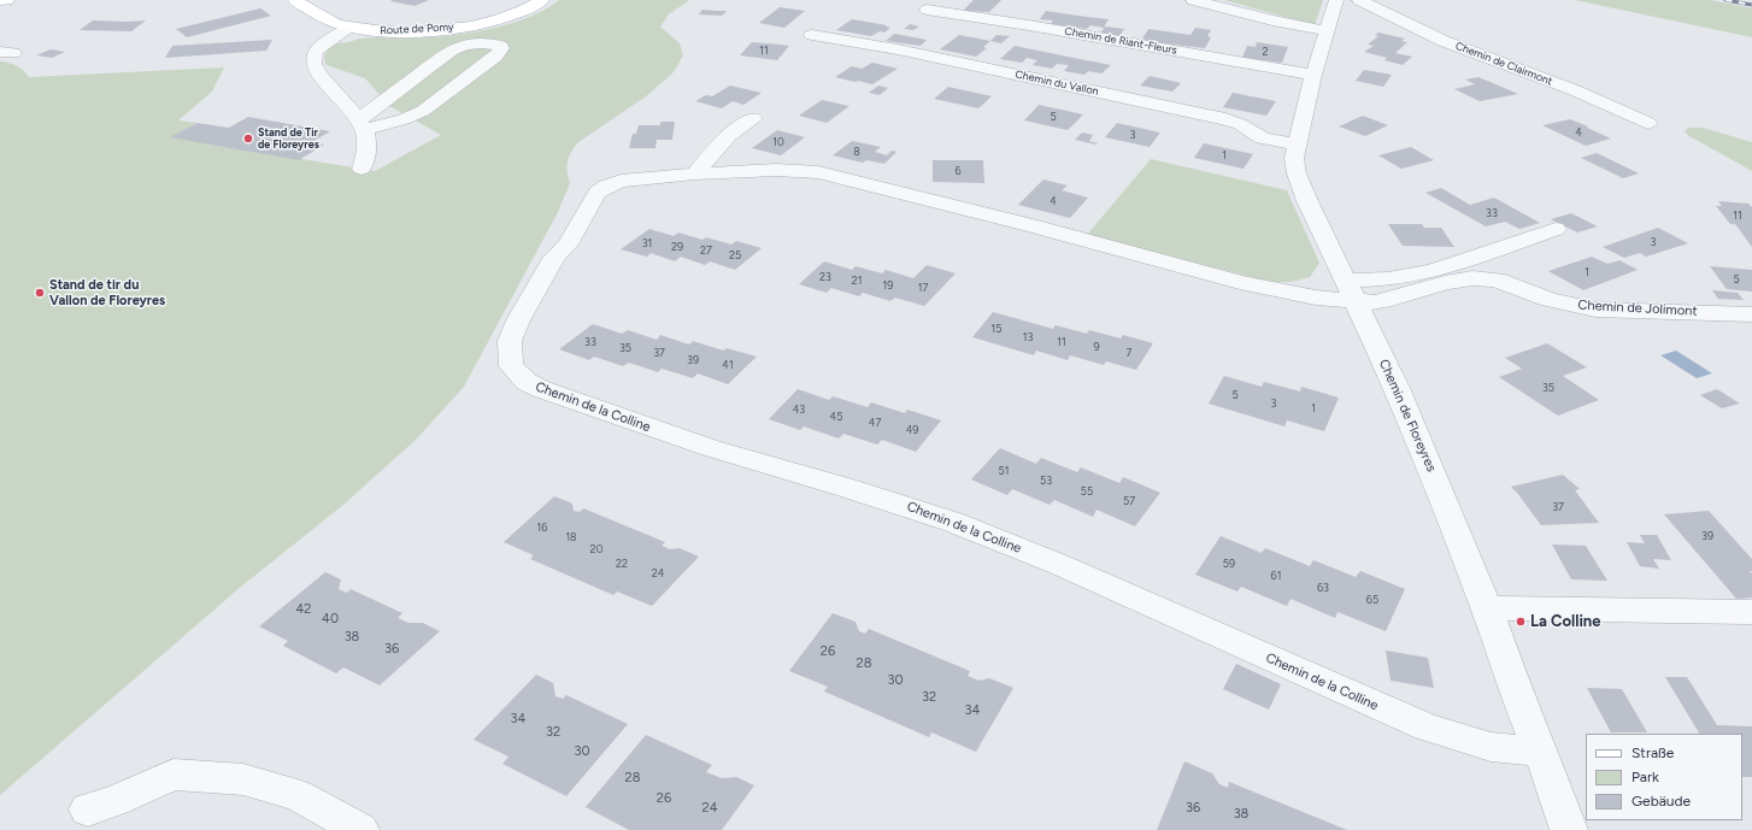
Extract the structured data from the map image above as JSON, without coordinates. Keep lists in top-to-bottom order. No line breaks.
{"streets":{"main road":["Route de Pomy"],"street":["Chemin de Riant-Fleurs","Chemin de Clairmont","Chemin du Vallon","Chemin de Jolimont","Chemin de la Colline","Chemin de Floreyres"]},"crossings":[["Chemin de Riant-Fleurs","Chemin de Floreyres"],["Chemin du Vallon","Chemin de Floreyres"],["Chemin de Jolimont","Chemin de la Colline"],["Chemin de Jolimont","Chemin de Floreyres"],["Chemin de la Colline","Chemin de Floreyres"]],"places":["Stand de Tir de Floreyres","Stand de tir du Vallon de Floreyres","La Colline"],"house_numbers":["11","2","5","4","3","10","8","1","6","4","33","11","3","31","29","27","25","1","23","5","21","19","17","15","13","33","11","9","35","37","7","39","41","35","5","3","1","43","45","47","49","51","53","55","57","37","16","39","18","20","22","59","24","61","63","65","42","40","38","36","26","28","30","32","34","34","32","30","28","26","24","36","38"],"legend":["Straße","Park","Gebäude"]}
